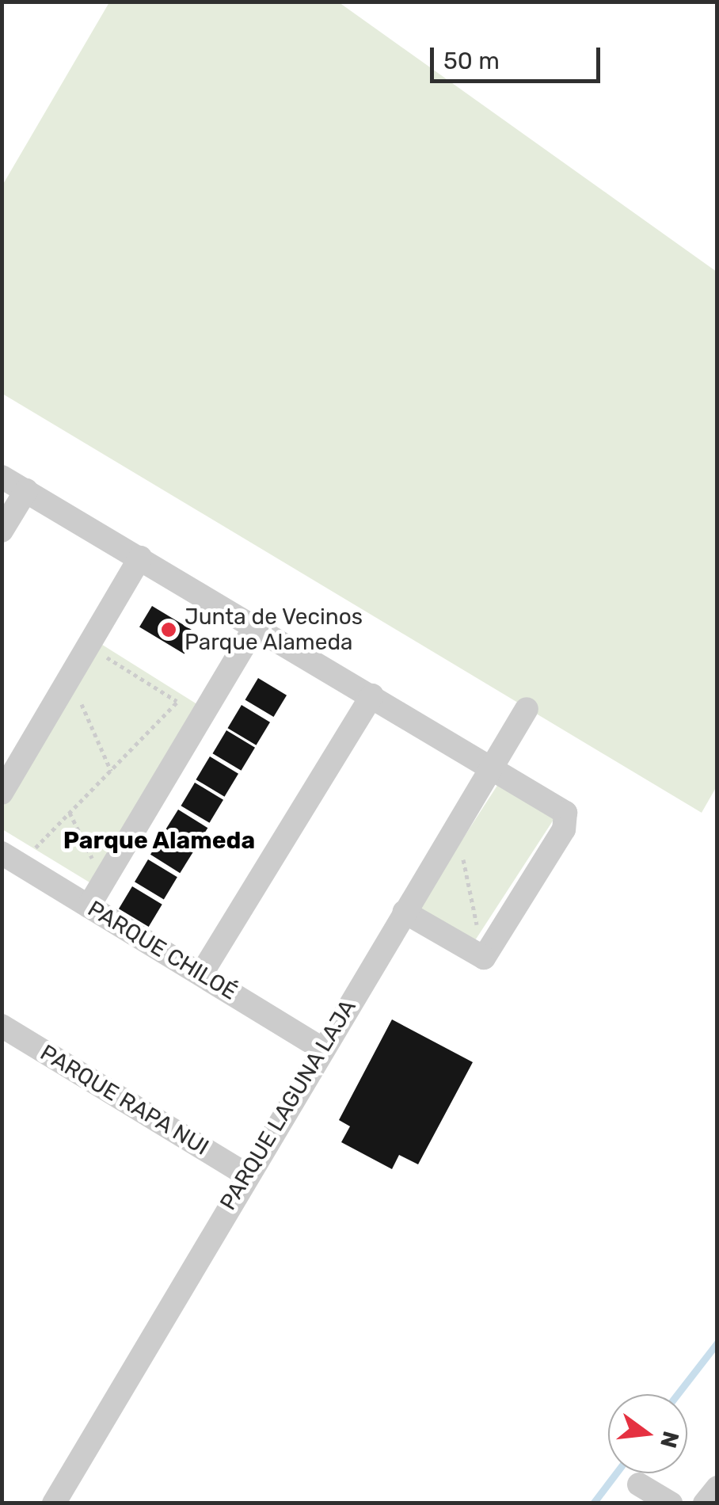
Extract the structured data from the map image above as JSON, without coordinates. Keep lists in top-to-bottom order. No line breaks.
{"streets":{"street":["PARQUE CHILOÉ","PARQUE RAPA NUI","PARQUE LAGUNA LAJA"]},"crossings":[["PARQUE CHILOÉ","PARQUE LAGUNA LAJA"],["PARQUE RAPA NUI","PARQUE LAGUNA LAJA"]],"districts":["Parque Alameda"],"places":["Junta de Vecinos Parque Alameda"],"scale_bar":"50 m","north":"right"}
